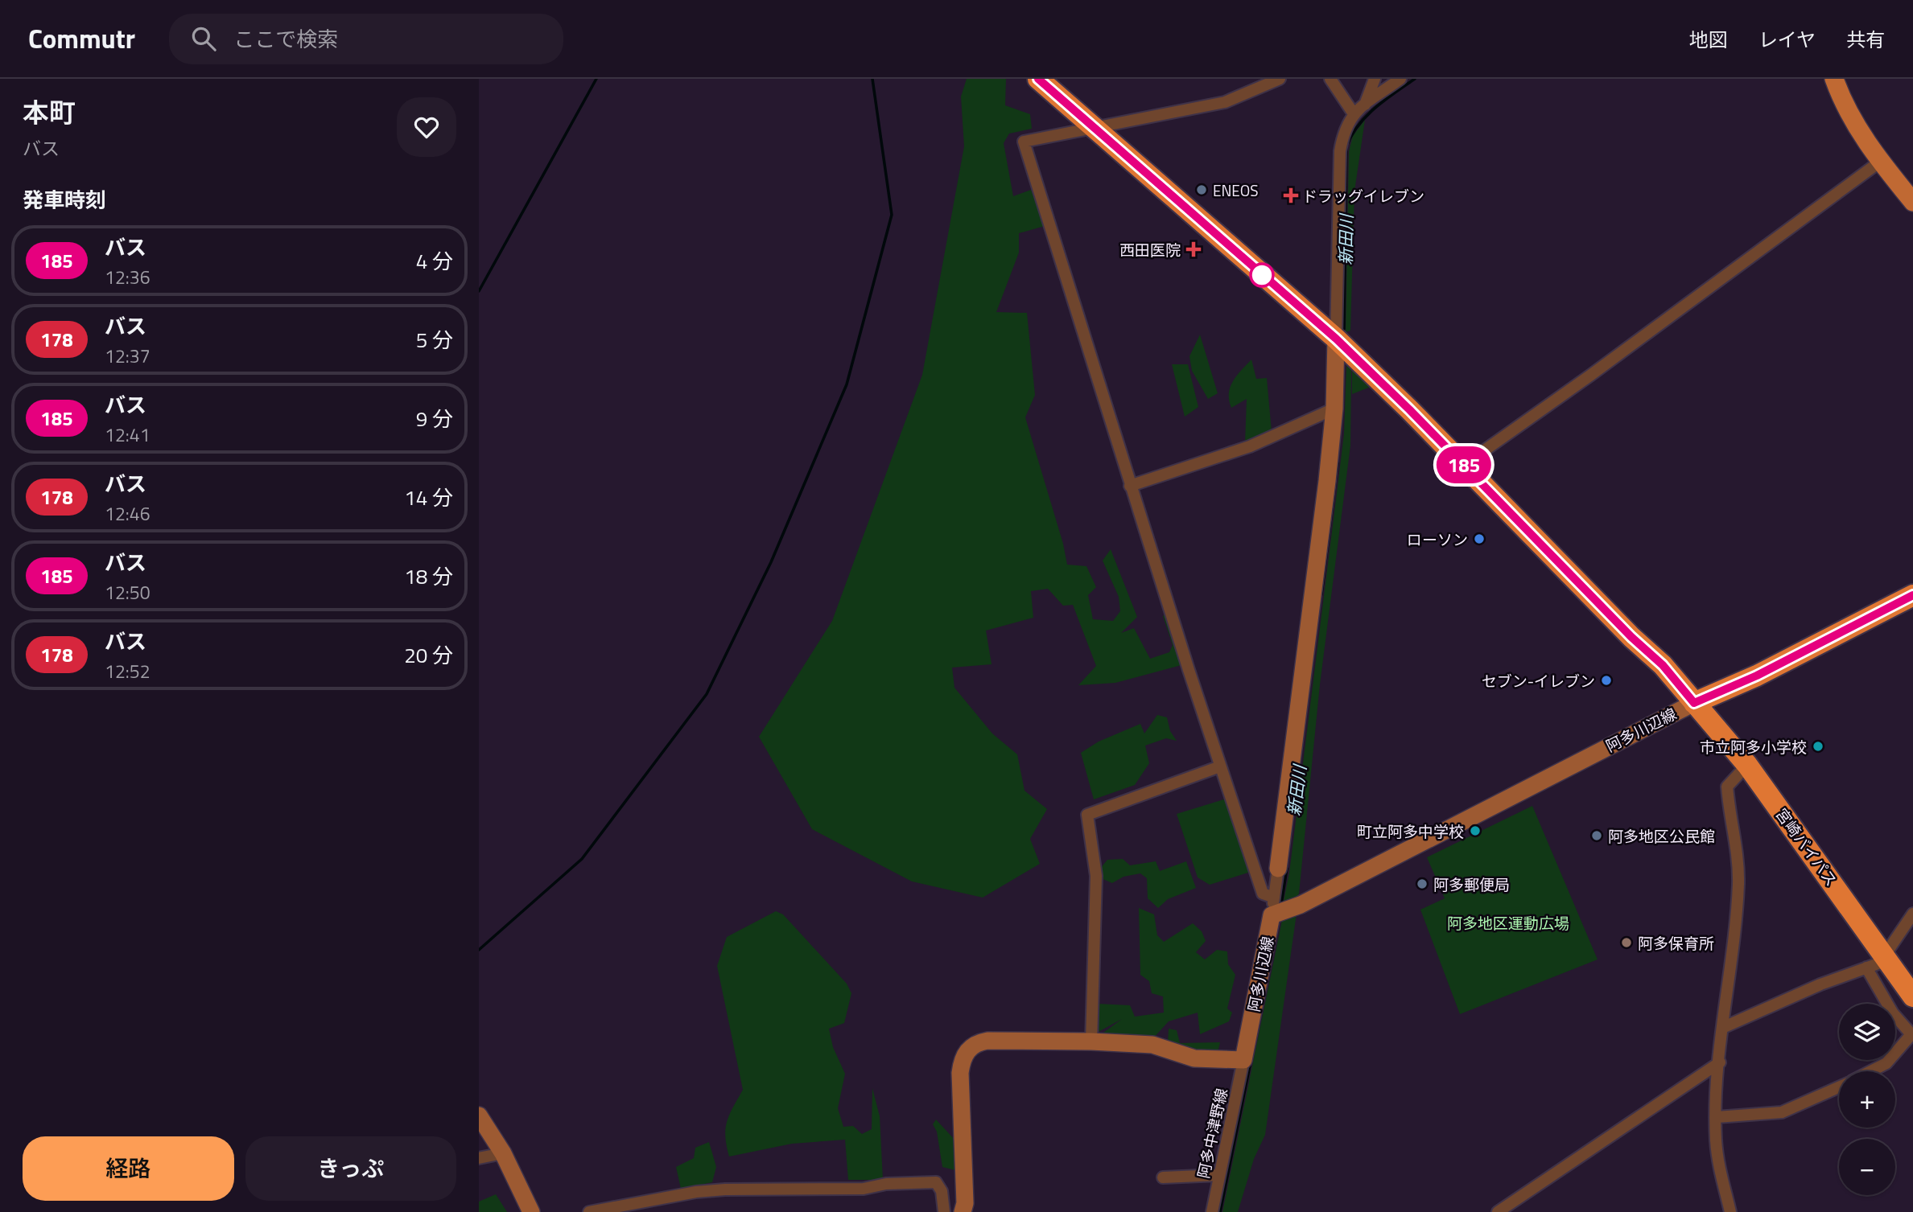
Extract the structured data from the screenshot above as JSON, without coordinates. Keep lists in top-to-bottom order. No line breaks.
{"streets":{"highway":["宮崎バイパス"],"main road":["阿多川辺線"],"street":["阿多中津野線"]},"crossings":[["阿多川辺線","宮崎バイパス"],["阿多川辺線","阿多中津野線"]],"water":["新田川"],"parks":["阿多地区運動広場"],"places":{"other":["ENEOS","ローソン","セブン-イレブン","市立阿多小学校","町立阿多中学校","阿多地区公民館","阿多郵便局","阿多保育所"],"health":["ドラッグイレブン","西田医院"]},"lines":["bus line 185"],"page":{"header":"Commutr","search":"ここで検索","nav":["地図","レイヤ","共有"],"heading":[["本町","バス"],"発車時刻"],"on_map":"185","list":[{"mark":"185","name":"バス","note":"12:36","value":"4 分"},{"mark":"178","name":"バス","note":"12:37","value":"5 分"},{"mark":"185","name":"バス","note":"12:41","value":"9 分"},{"mark":"178","name":"バス","note":"12:46","value":"14 分"},{"mark":"185","name":"バス","note":"12:50","value":"18 分"},{"mark":"178","name":"バス","note":"12:52","value":"20 分"}],"map_buttons":["+","−"],"buttons":["経路","きっぷ"]}}
